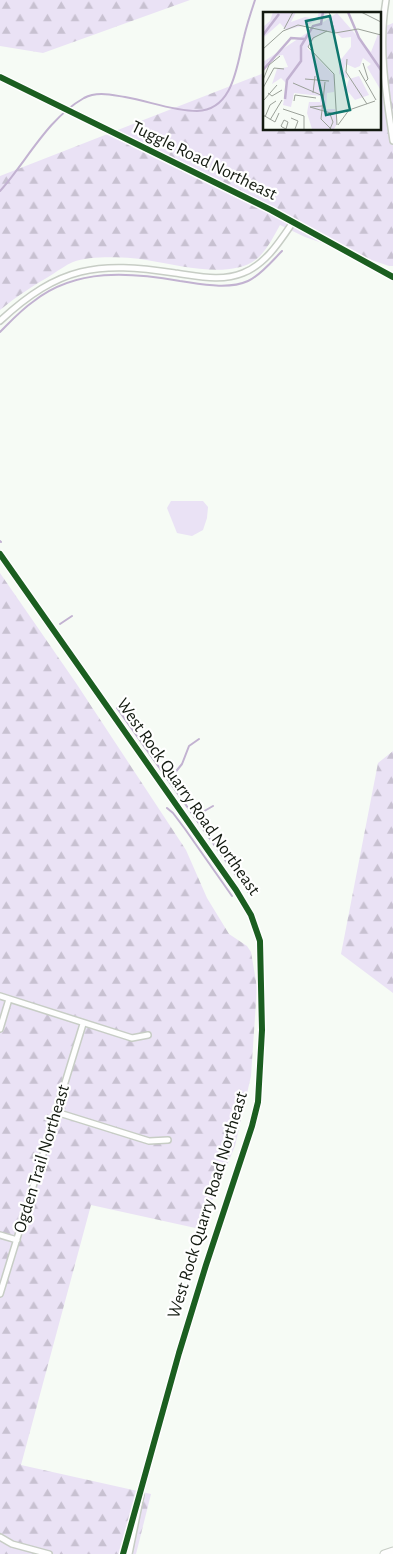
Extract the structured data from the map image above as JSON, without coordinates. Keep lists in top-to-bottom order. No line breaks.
{"streets":{"street":["Tuggle Road Northeast","West Rock Quarry Road Northeast","Ogden Trail Northeast"]}}
